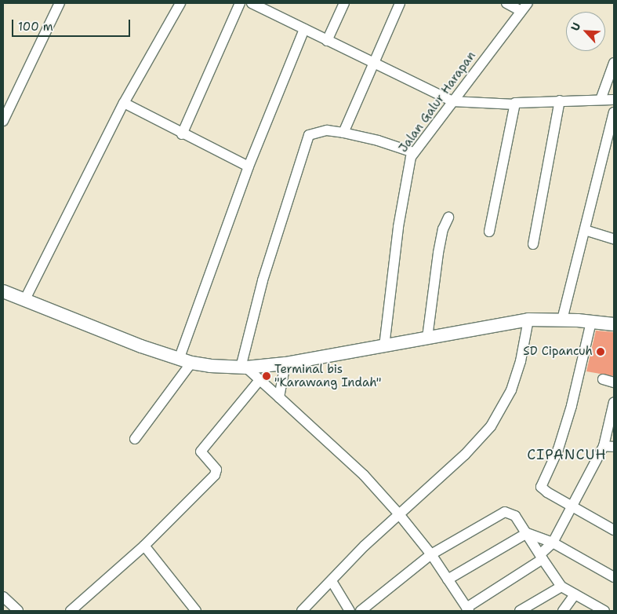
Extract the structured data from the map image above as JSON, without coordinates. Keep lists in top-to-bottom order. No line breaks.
{"streets":{"street":["Jalan Galur Harapan"]},"districts":["CIPANCUH"],"places":["SD Cipancuh","Terminal bis \"Karawang Indah\""],"scale_bar":"100 m","north":"top left"}
